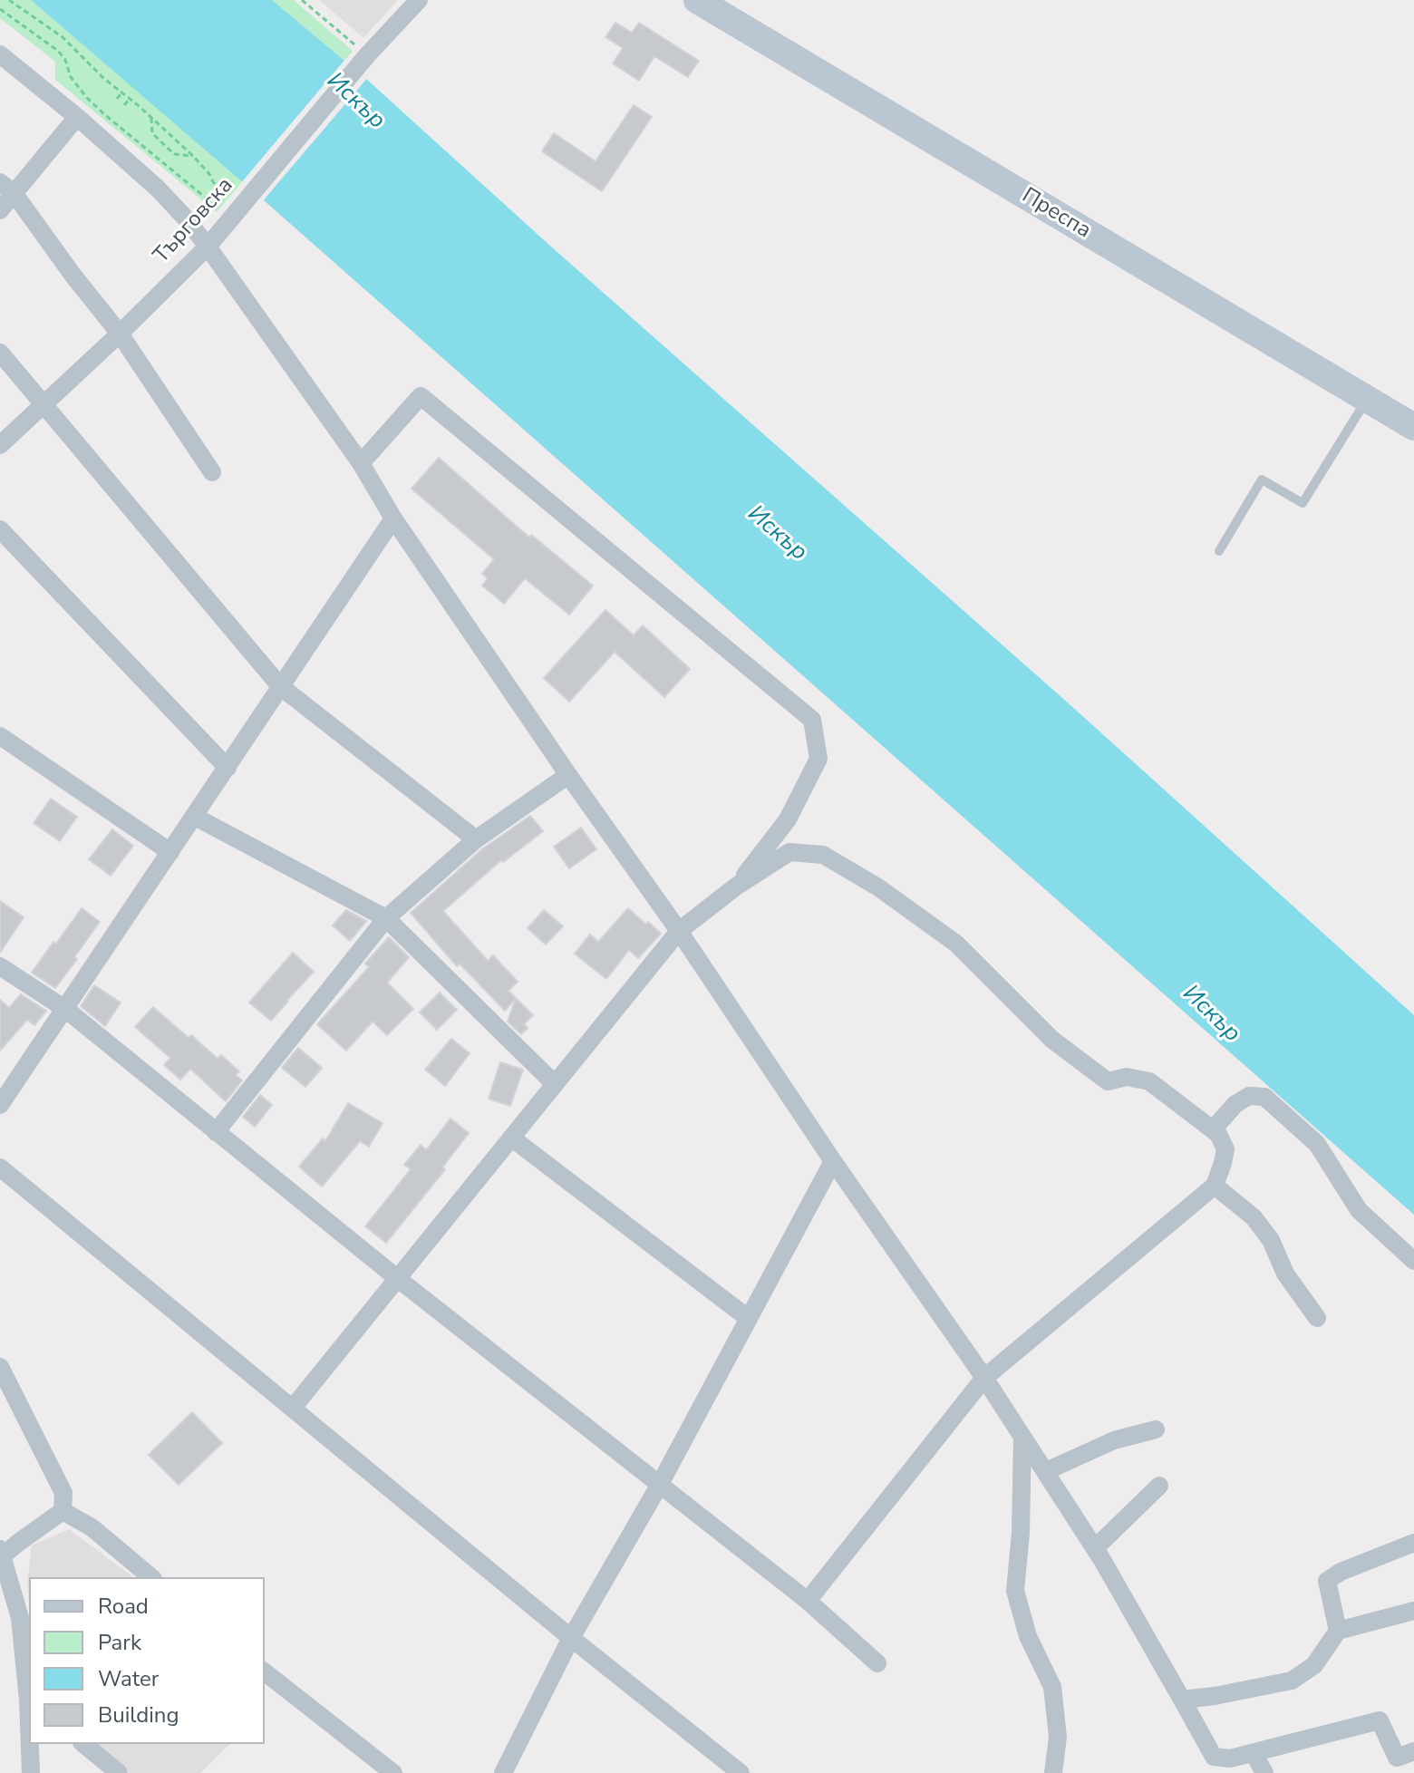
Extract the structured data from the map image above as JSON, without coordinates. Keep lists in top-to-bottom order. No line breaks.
{"streets":{"main road":["Преспа"],"street":["Търговска"]},"water":["Искър"],"legend":["Road","Park","Water","Building"]}
